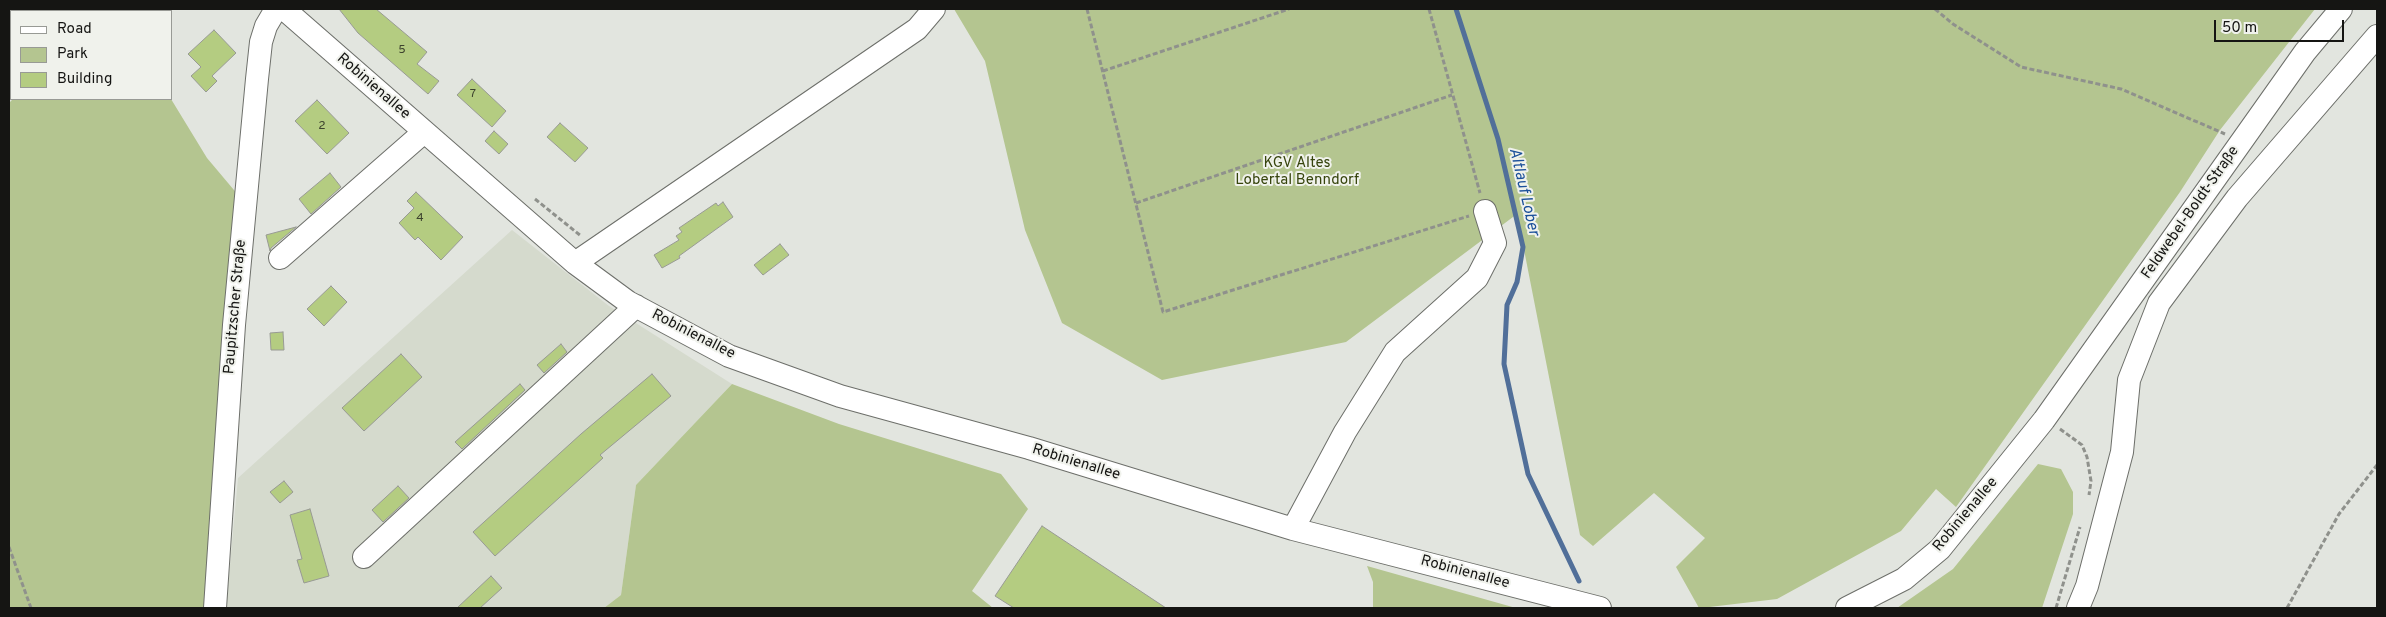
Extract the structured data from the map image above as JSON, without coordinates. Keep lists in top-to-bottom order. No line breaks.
{"streets":{"street":["Robinienallee","Feldwebel-Boldt-Straße","Paupitzscher Straße"]},"crossings":[["Robinienallee","Feldwebel-Boldt-Straße"]],"water":["Altlauf Lober"],"parks":["KGV Altes Lobertal Benndorf"],"house_numbers":["5","7","2","4"],"legend":["Road","Park","Building"],"scale_bar":"50 m"}
